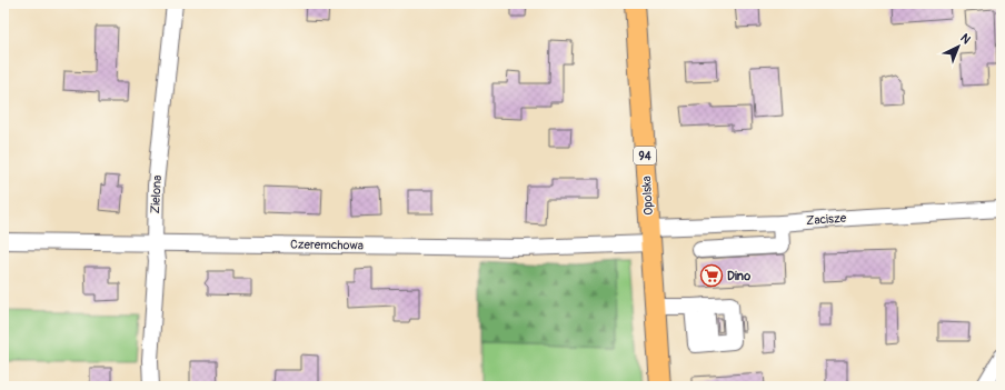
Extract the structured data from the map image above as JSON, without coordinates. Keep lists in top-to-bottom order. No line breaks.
{"streets":{"main road":["94","Opolska"],"street":["Zielona","Zacisze","Czeremchowa"]},"crossings":[["Zielona","Czeremchowa"],["Opolska","Zacisze"],["Opolska","Czeremchowa"],["Zacisze","Czeremchowa"]],"places":{"supermarket":["Dino"]},"north":"top right"}
